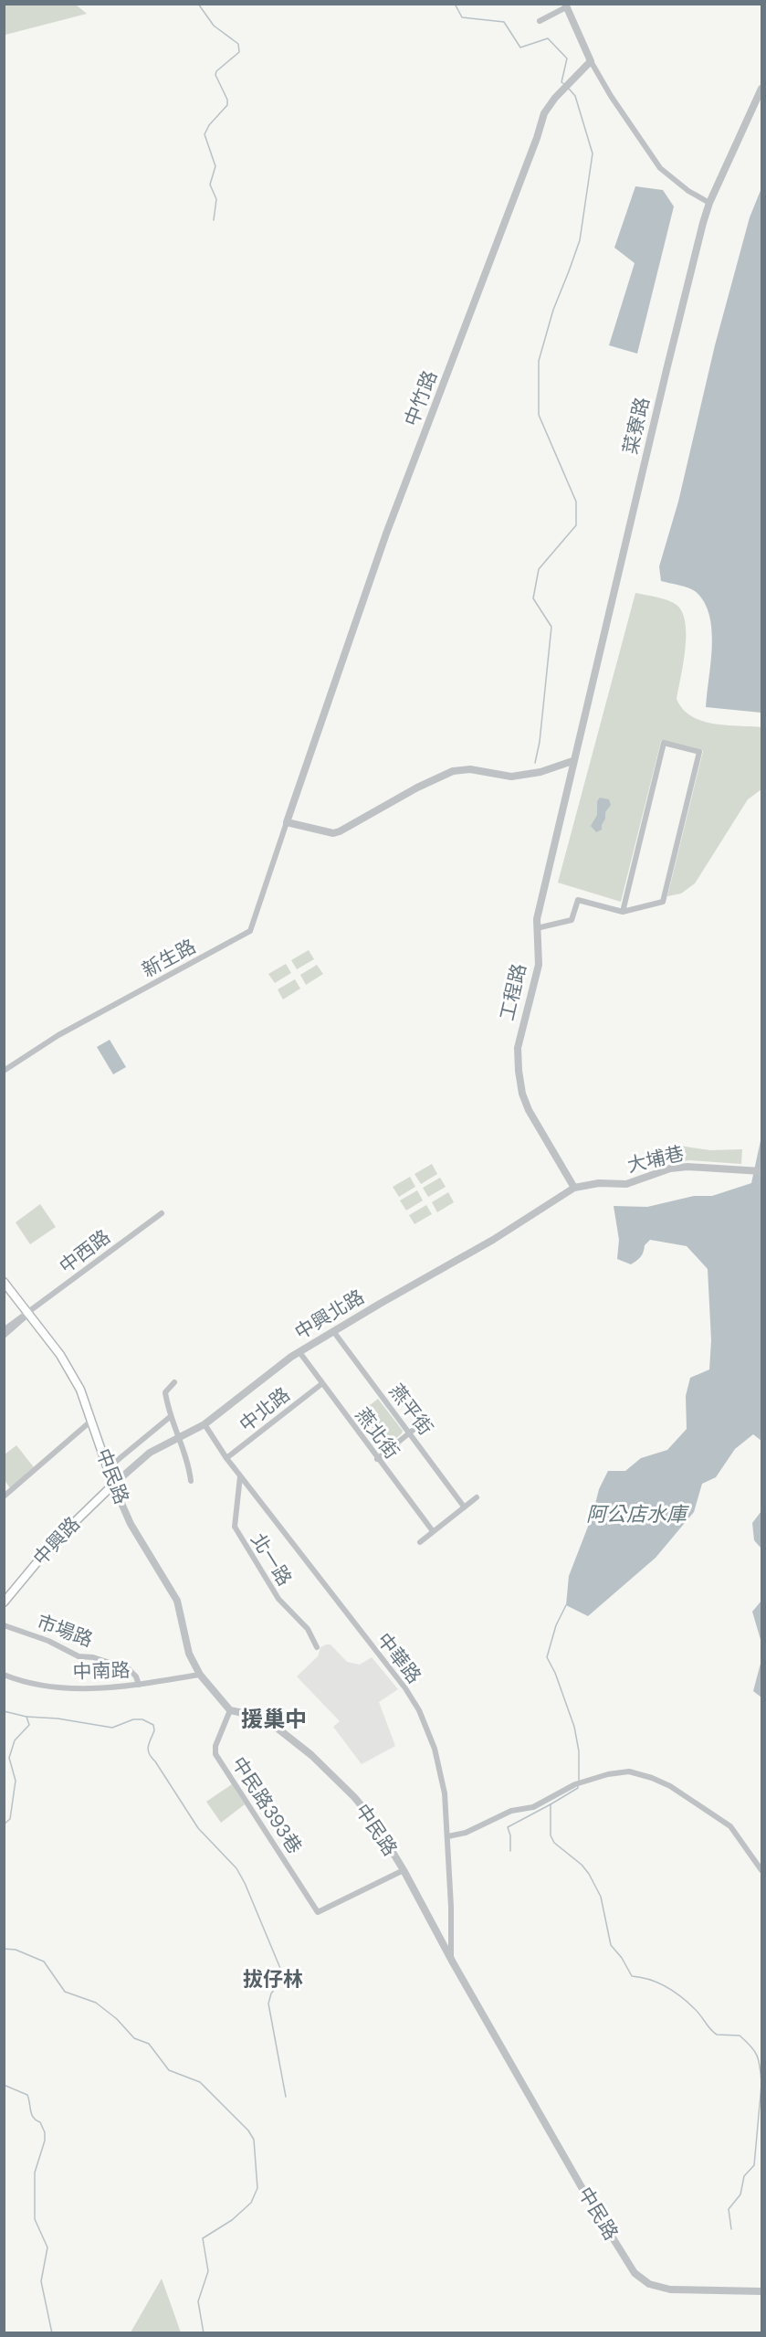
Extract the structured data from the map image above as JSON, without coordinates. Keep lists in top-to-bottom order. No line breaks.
{"streets":{"main road":["中民路","中興路"],"street":["中竹路","菜寮路","新生路","工程路","大埔巷","中西路","中興北路","中北路","燕平街","燕北街","北一路","市場路","中華路","中南路","中民路393巷"]},"crossings":[["中竹路","新生路"],["菜寮路","工程路"],["工程路","大埔巷"],["工程路","中興北路"],["大埔巷","中興北路"],["中西路","中民路"],["中興北路","燕平街"],["中興北路","燕北街"],["中興北路","中民路"],["中興北路","中興路"],["中興北路","中華路"],["中北路","燕北街"],["中北路","中華路"],["中民路","中興路"],["中民路","中華路"],["中民路","中南路"],["中民路","中民路393巷"],["北一路","中華路"],["市場路","中南路"]],"districts":["援巢中","拔仔林"],"water":["阿公店水庫"]}
